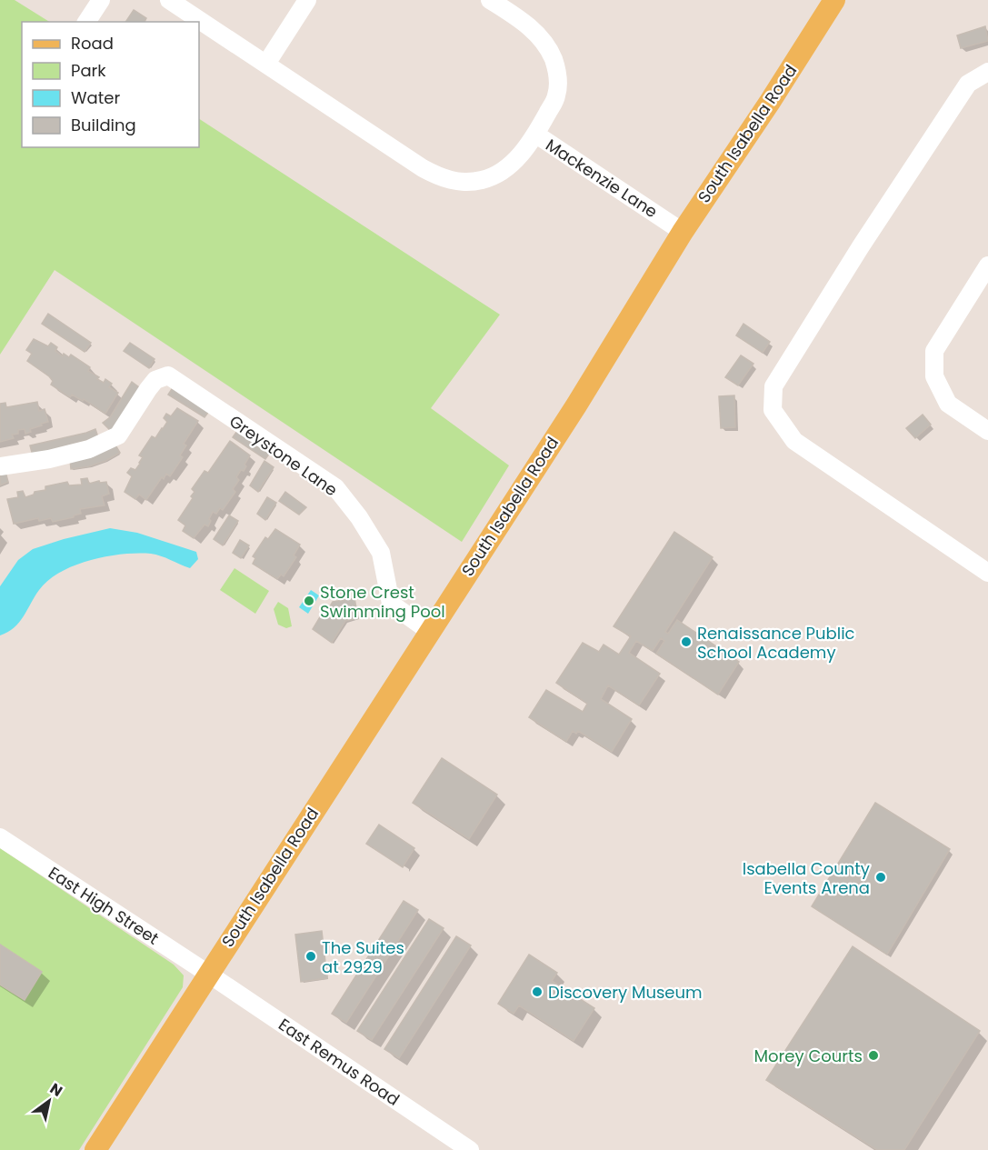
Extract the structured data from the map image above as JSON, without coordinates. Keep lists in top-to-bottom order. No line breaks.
{"streets":{"main road":["South Isabella Road"],"street":["Mackenzie Lane","Greystone Lane","East High Street","East Remus Road"]},"crossings":[["South Isabella Road","Mackenzie Lane"],["South Isabella Road","Greystone Lane"],["South Isabella Road","East High Street"],["South Isabella Road","East Remus Road"],["East High Street","East Remus Road"]],"places":["Stone Crest Swimming Pool","Renaissance Public School Academy","Isabella County Events Arena","The Suites at 2929","Discovery Museum","Morey Courts"],"legend":["Road","Park","Water","Building"],"north":"top right"}
